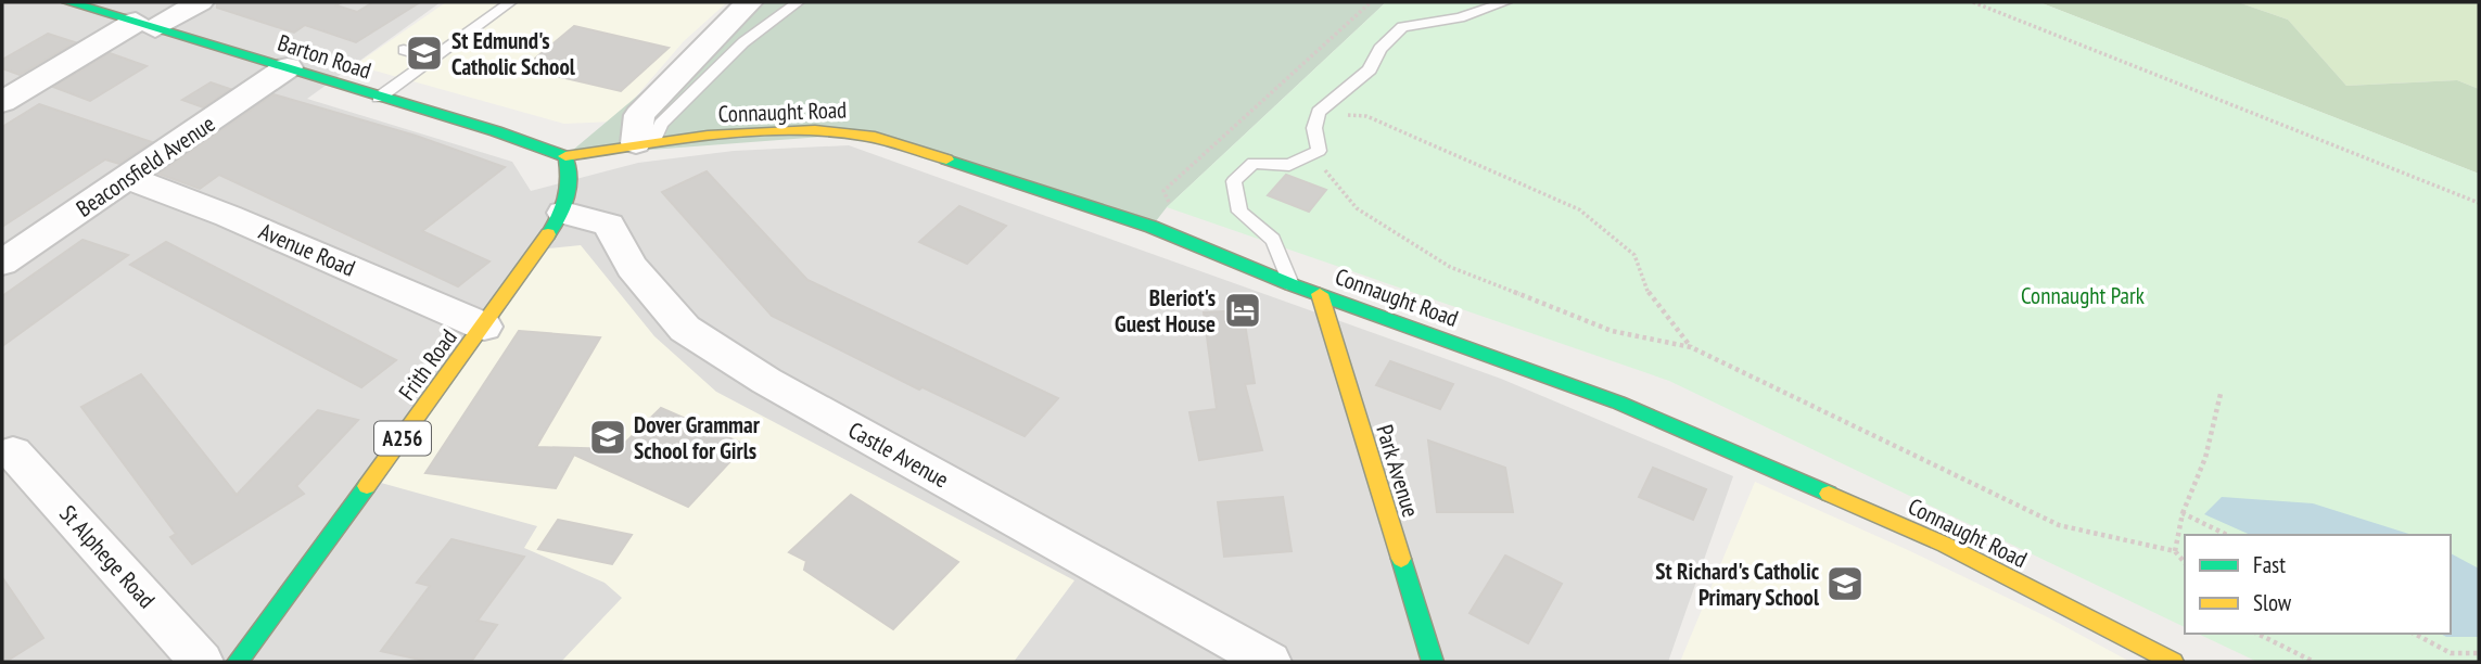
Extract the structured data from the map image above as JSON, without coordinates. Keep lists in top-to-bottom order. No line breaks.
{"streets":{"street":["Barton Road","Connaught Road","Beaconsfield Avenue","Avenue Road","Frith Road","A256","Castle Avenue","Park Avenue","St Alphege Road"]},"crossings":[["Barton Road","Connaught Road"],["Barton Road","Beaconsfield Avenue"],["Barton Road","Frith Road"],["Connaught Road","Frith Road"],["Connaught Road","Park Avenue"],["Beaconsfield Avenue","Avenue Road"],["Avenue Road","Frith Road"],["Frith Road","Castle Avenue"]],"parks":["Connaught Park"],"places":{"school or university":["St Edmund's Catholic School","Dover Grammar School for Girls","St Richard's Catholic Primary School"],"hotel":["Bleriot's Guest House"]},"legend":["Fast","Slow"]}
